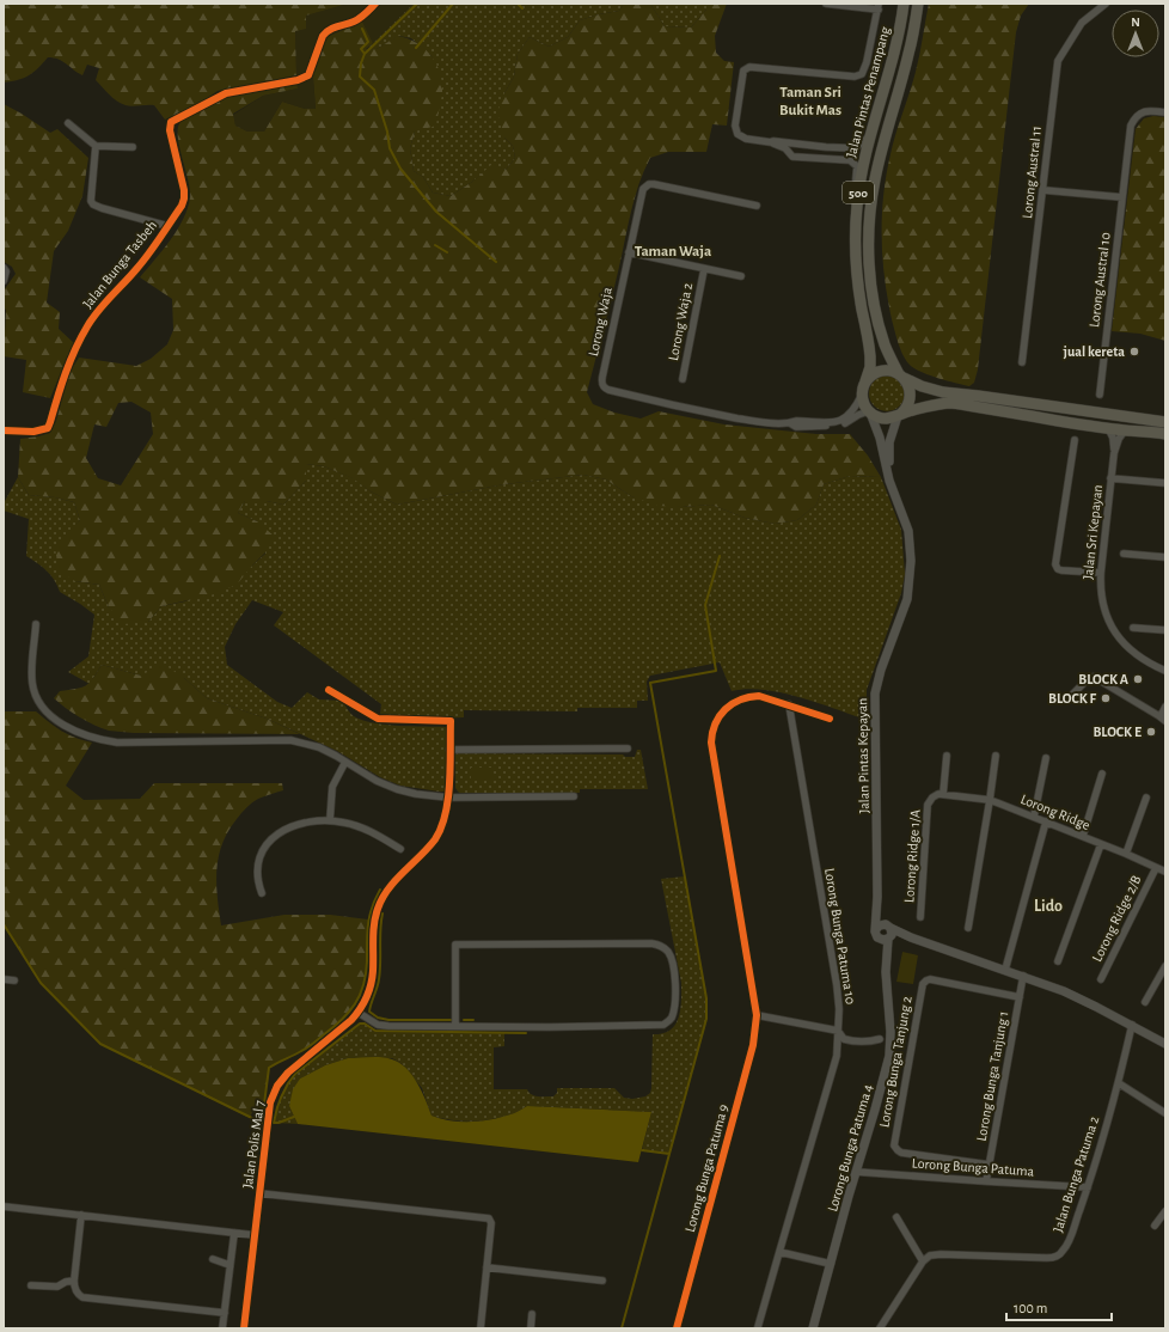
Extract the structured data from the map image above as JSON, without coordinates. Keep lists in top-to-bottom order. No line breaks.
{"streets":{"main road":["Jalan Pintas Penampang","500"],"street":["Lorong Austral 11","Jalan Bunga Tasbeh","Lorong Austral 10","Lorong Waja","Lorong Waja 2","Jalan Sri Kepayan","Jalan Pintas Kepayan","Lorong Ridge","Lorong Ridge 1/A","Lorong Ridge 2/B","Lorong Bunga Patuma 10","Lorong Bunga Tanjung 2","Lorong Bunga Tanjung 1","Jalan Polis Mal 7","Lorong Bunga Patuma 4","Lorong Bunga Patuma","Lorong Bunga Patuma 9","Jalan Bunga Patuma 2"]},"crossings":[["Jalan Pintas Penampang","500"],["Jalan Pintas Penampang","Lorong Waja"],["Jalan Pintas Penampang","Jalan Pintas Kepayan"],["500","Lorong Waja"],["500","Jalan Pintas Kepayan"],["Lorong Waja","Jalan Pintas Kepayan"],["Jalan Pintas Kepayan","Lorong Bunga Patuma 4"],["Lorong Ridge","Lorong Ridge 1/A"],["Lorong Ridge","Lorong Ridge 2/B"],["Lorong Bunga Patuma 10","Lorong Bunga Patuma 9"],["Lorong Bunga Tanjung 2","Lorong Bunga Tanjung 1"],["Lorong Bunga Tanjung 1","Lorong Bunga Patuma"],["Lorong Bunga Patuma 4","Lorong Bunga Patuma"],["Lorong Bunga Patuma","Jalan Bunga Patuma 2"]],"districts":["Taman Sri Bukit Mas","Taman Waja","Lido"],"places":["jual kereta","BLOCK A","BLOCK F","BLOCK E"],"scale_bar":"100 m","north":"top"}
